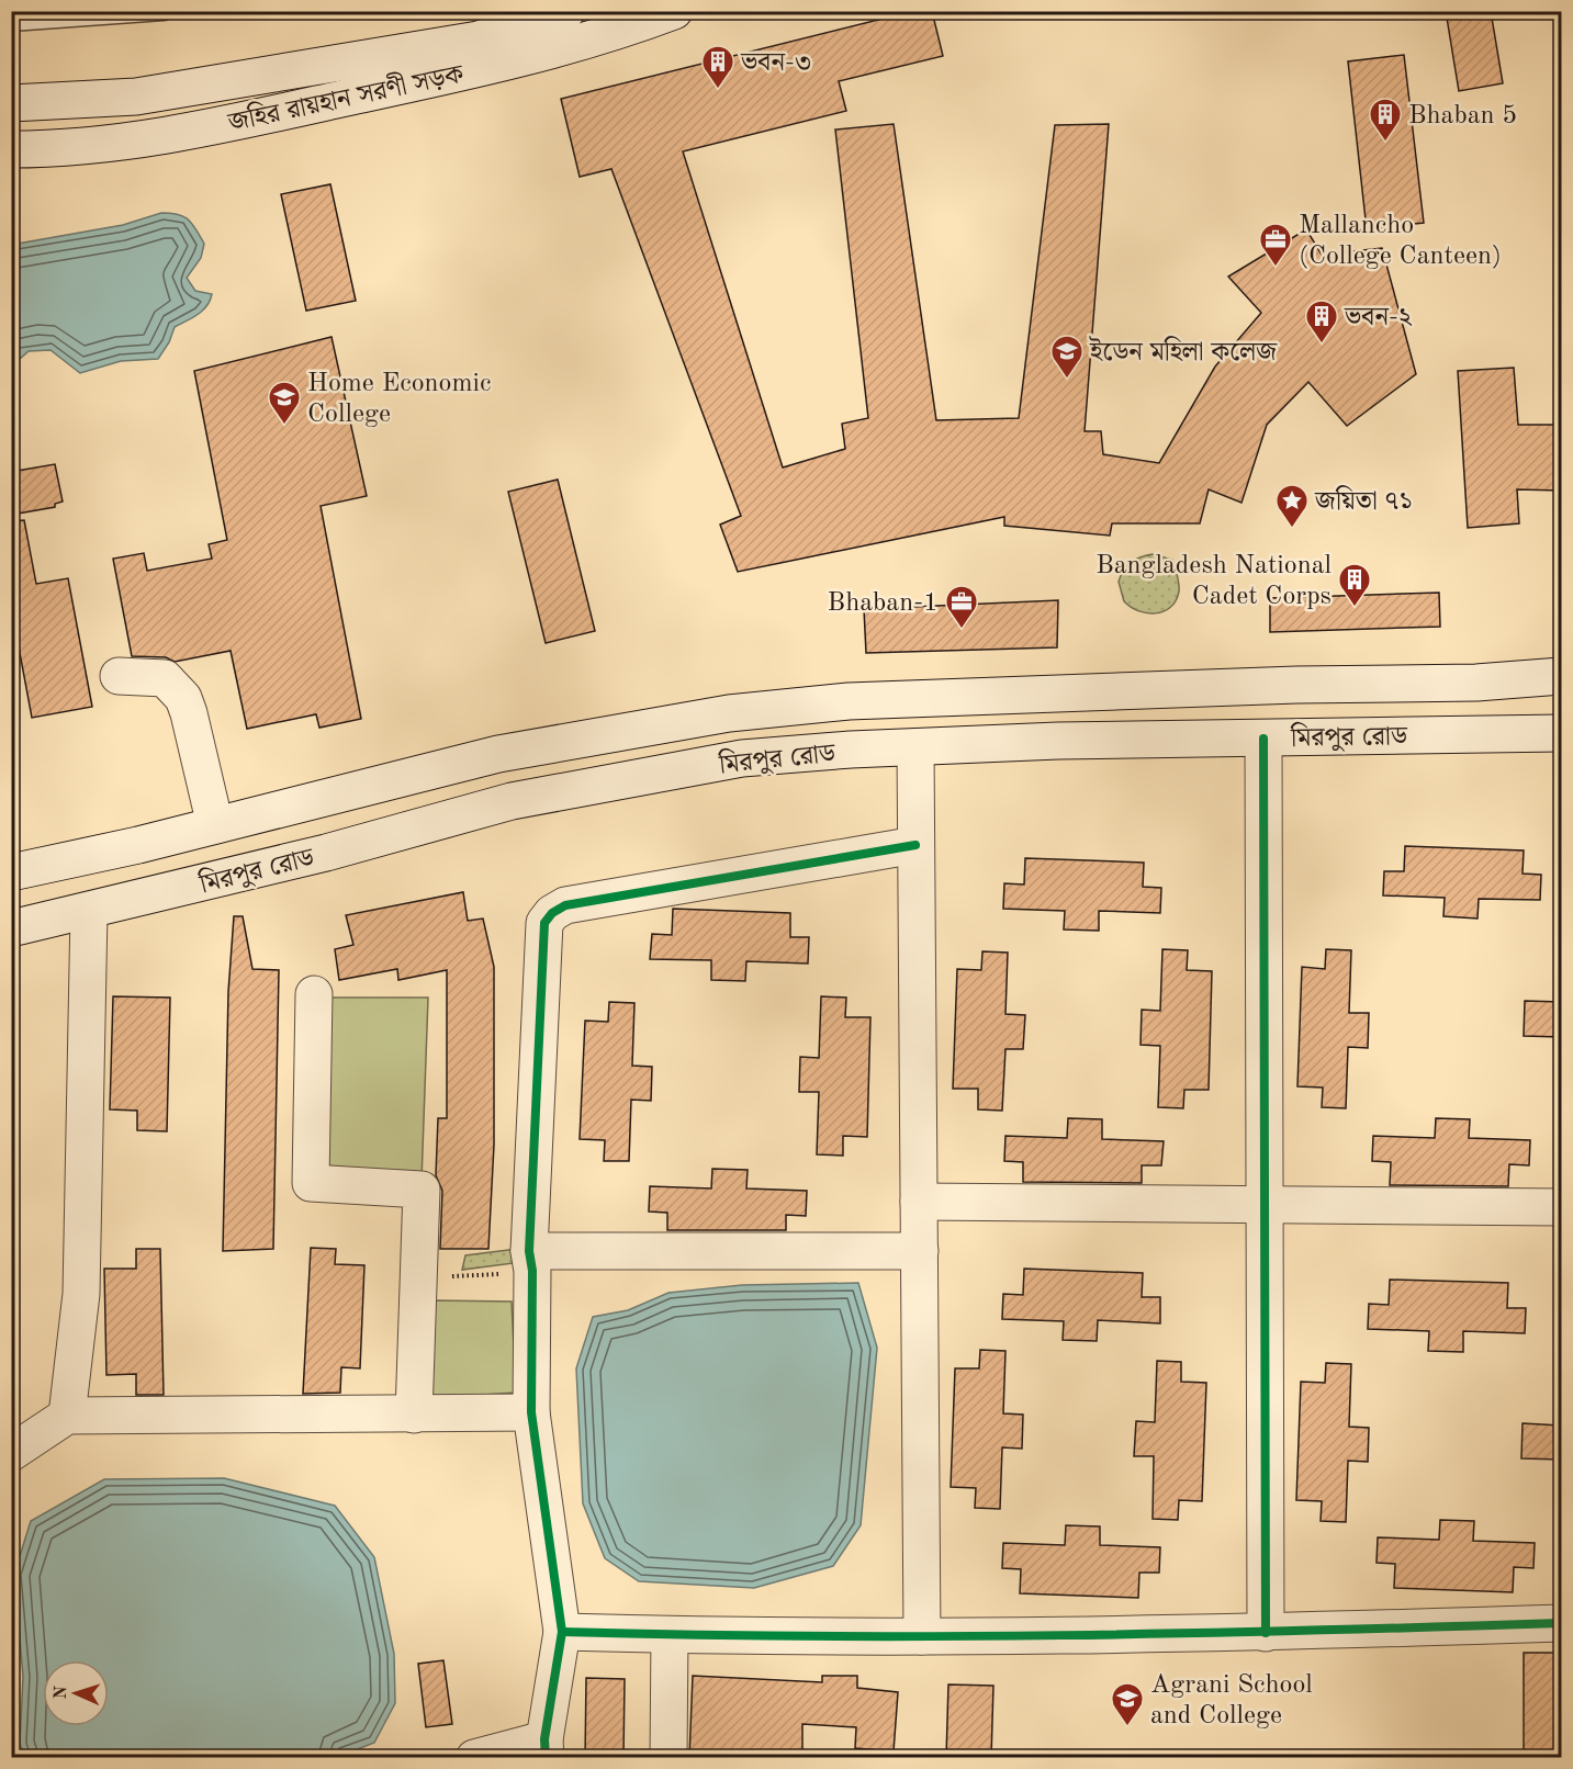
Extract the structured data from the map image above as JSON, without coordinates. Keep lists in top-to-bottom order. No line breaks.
{"streets":{"street":["জহির রায়হান সরণী সড়ক","মিরপুর রোড"]},"places":{"building":["ভবন-৩","Bhaban 5","ভবন-২","Bangladesh National Cadet Corps"],"office":["Mallancho (College Canteen)","Bhaban-1"],"school or university":["ইডেন মহিলা কলেজ","Home Economic College","Agrani School and College"],"place":["জয়িতা ৭১"]},"north":"left"}
